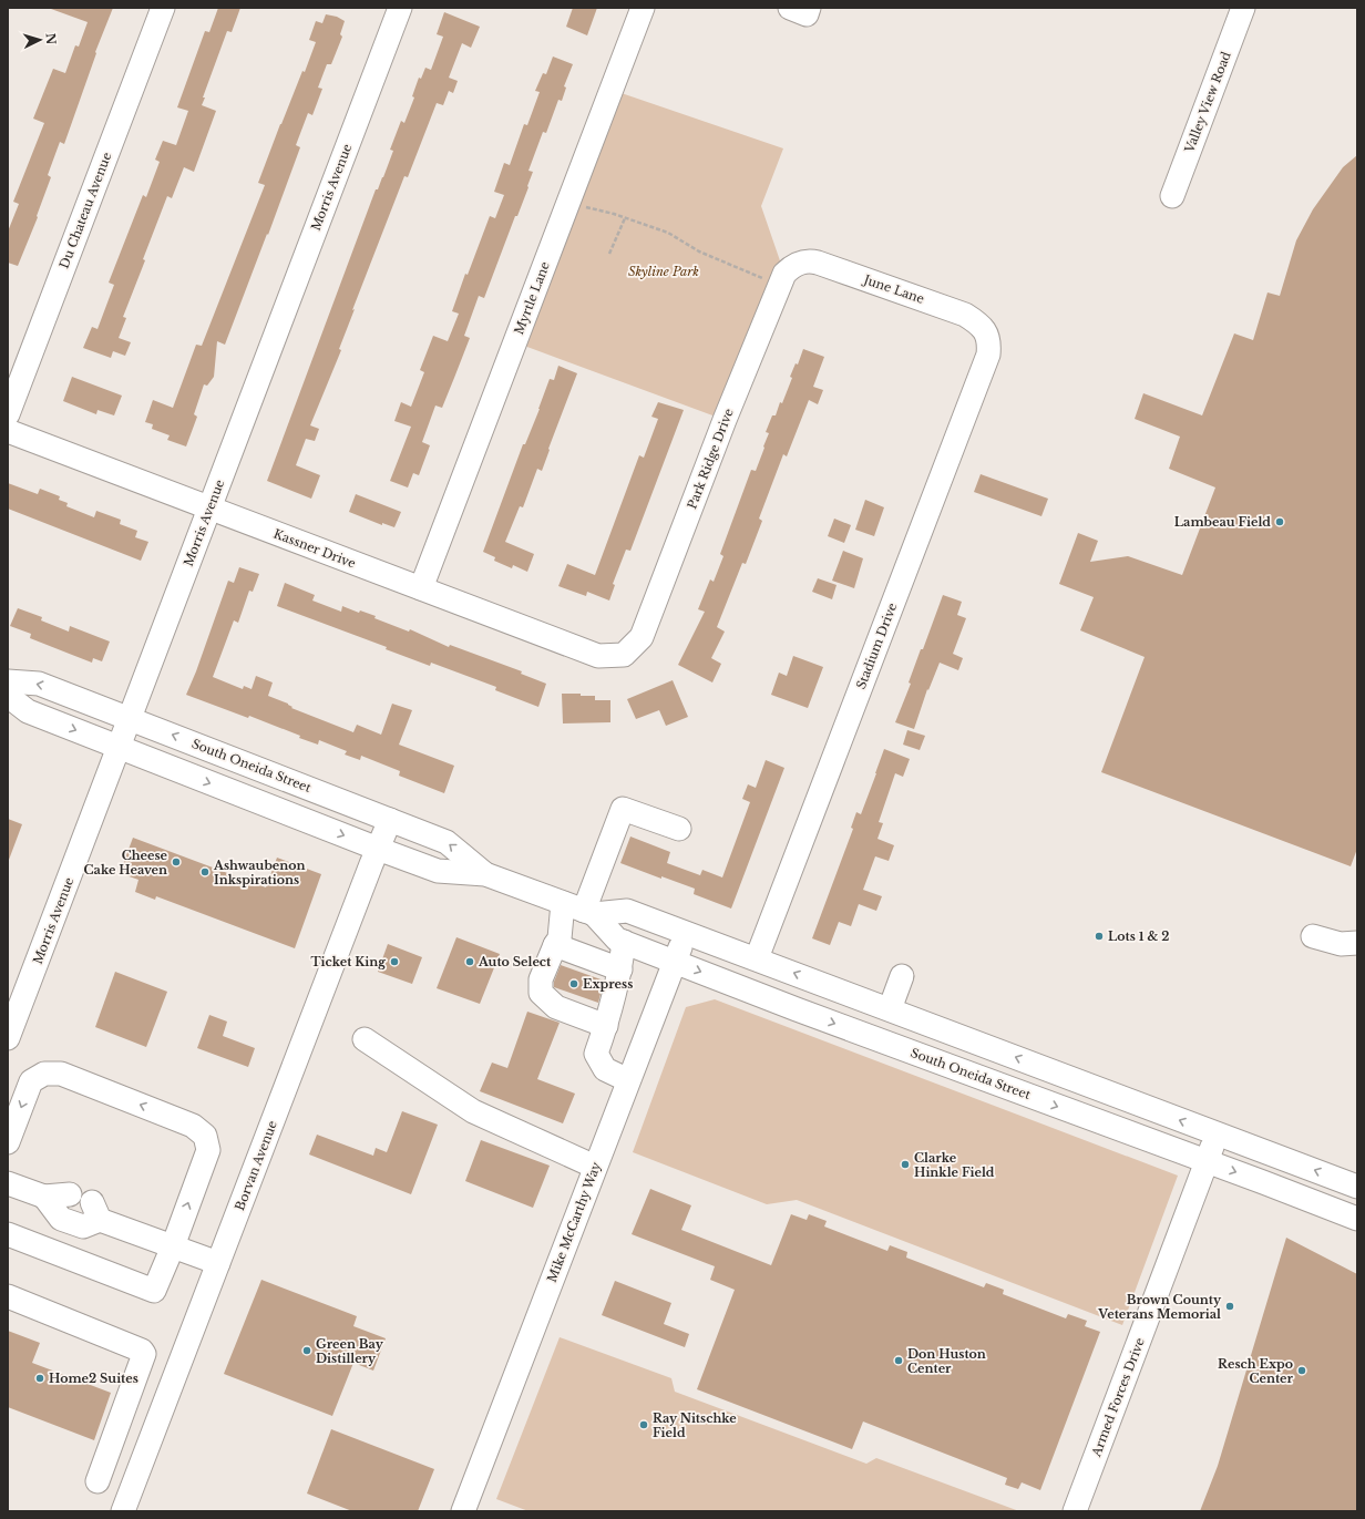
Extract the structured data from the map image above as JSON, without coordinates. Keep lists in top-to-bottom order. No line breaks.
{"streets":{"street":["Valley View Road","Morris Avenue","Du Chateau Avenue","June Lane","Myrtle Lane","Park Ridge Drive","Kassner Drive","Stadium Drive","South Oneida Street","Borvan Avenue","Mike McCarthy Way","Armed Forces Drive"]},"crossings":[["Morris Avenue","Kassner Drive"],["Morris Avenue","South Oneida Street"],["June Lane","Park Ridge Drive"],["June Lane","Stadium Drive"],["Myrtle Lane","Kassner Drive"],["Park Ridge Drive","Kassner Drive"],["Stadium Drive","South Oneida Street"],["South Oneida Street","Borvan Avenue"],["South Oneida Street","Mike McCarthy Way"],["South Oneida Street","Armed Forces Drive"]],"parks":["Skyline Park"],"places":["Lambeau Field","Cheese Cake Heaven","Ashwaubenon Inkspirations","Lots 1 & 2","Ticket King","Auto Select","Express","Clarke Hinkle Field","Brown County Veterans Memorial","Green Bay Distillery","Don Huston Center","Resch Expo Center","Home2 Suites","Ray Nitschke Field"],"north":"right"}
